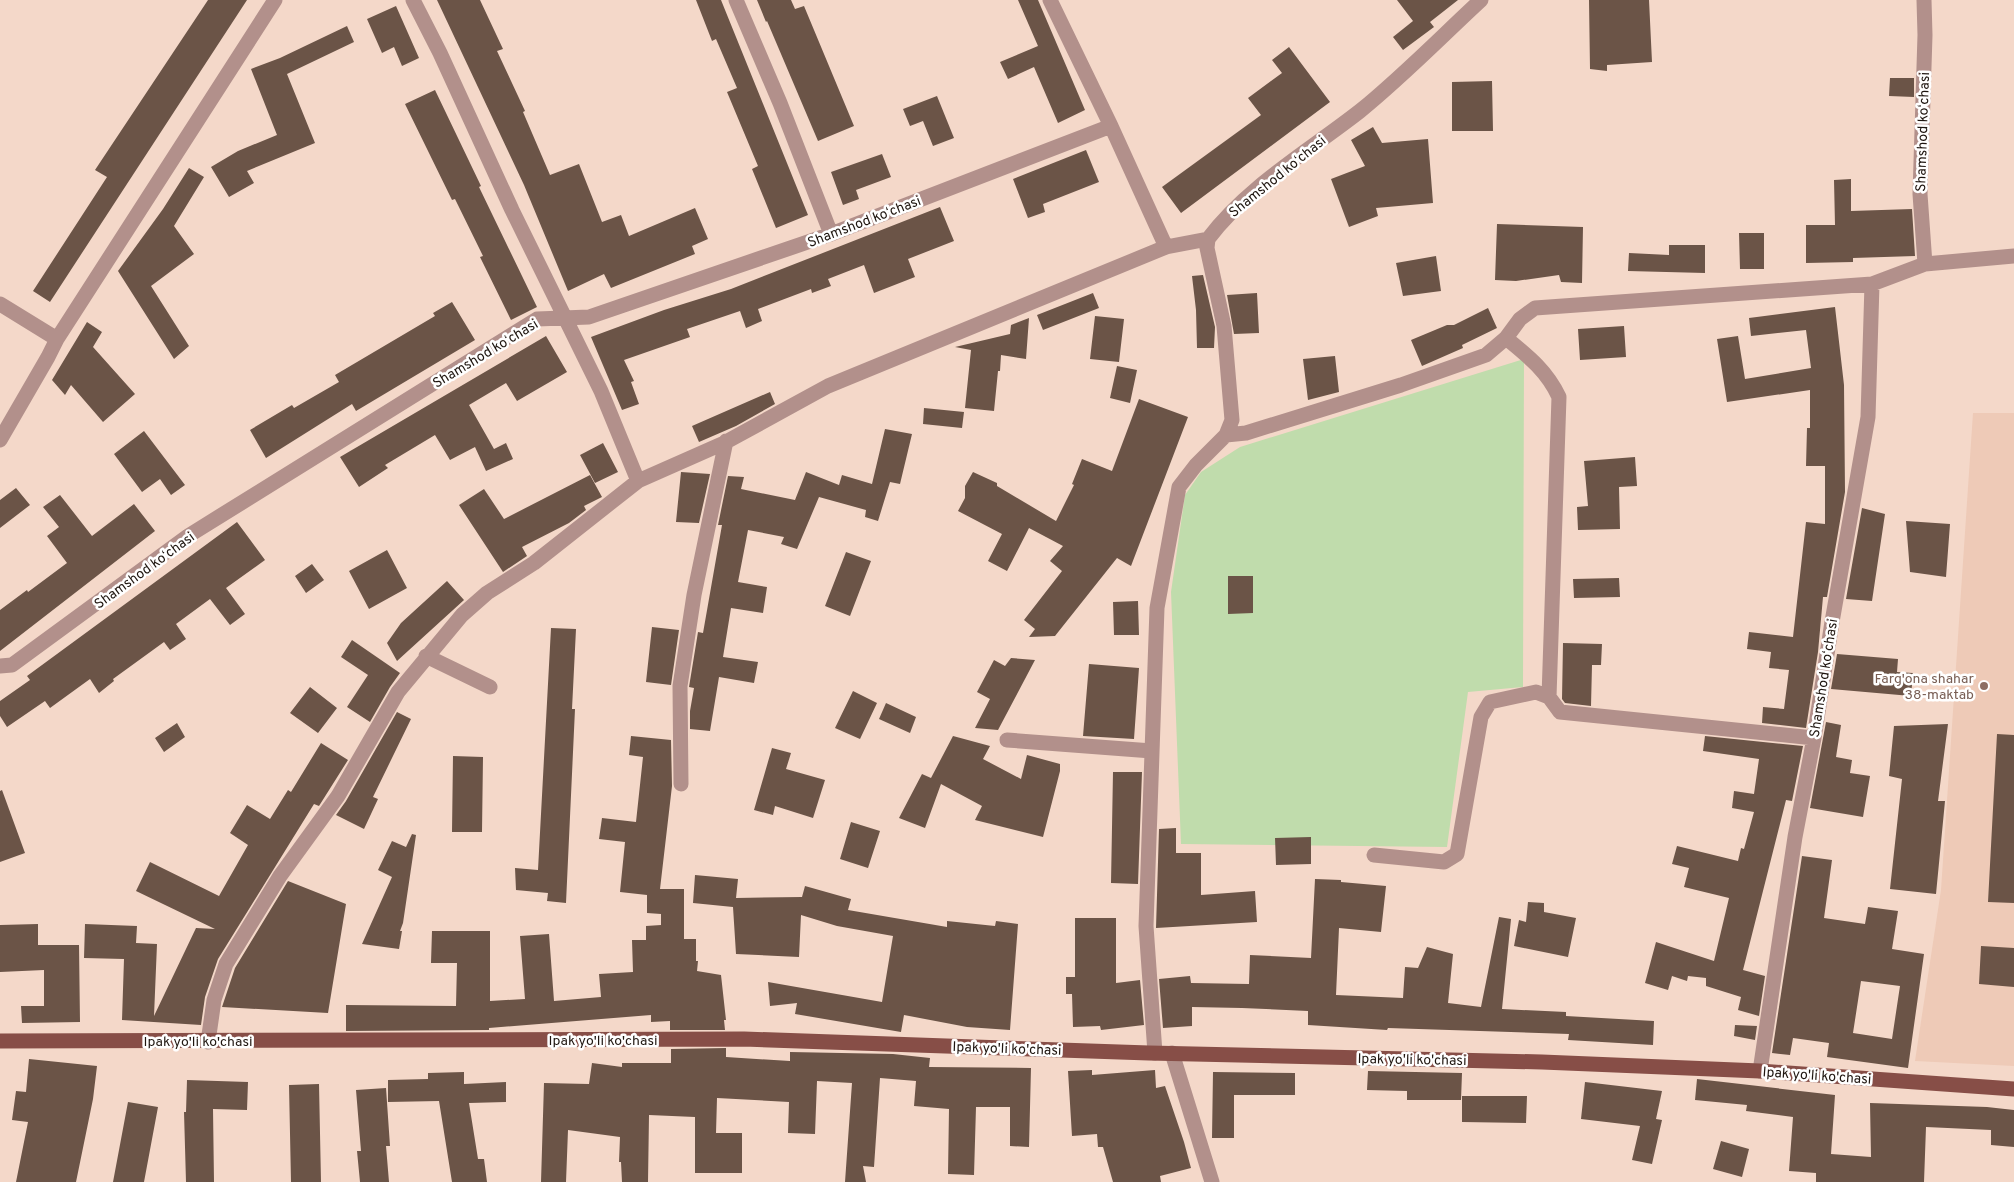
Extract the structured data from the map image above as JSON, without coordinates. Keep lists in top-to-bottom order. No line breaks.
{"streets":{"main road":["Ipak yo'li ko'chasi"],"street":["Shamshod koʻchasi"]},"crossings":[["Shamshod koʻchasi","Ipak yo'li ko'chasi"]],"places":["Farg'ona shahar 38-maktab"]}
